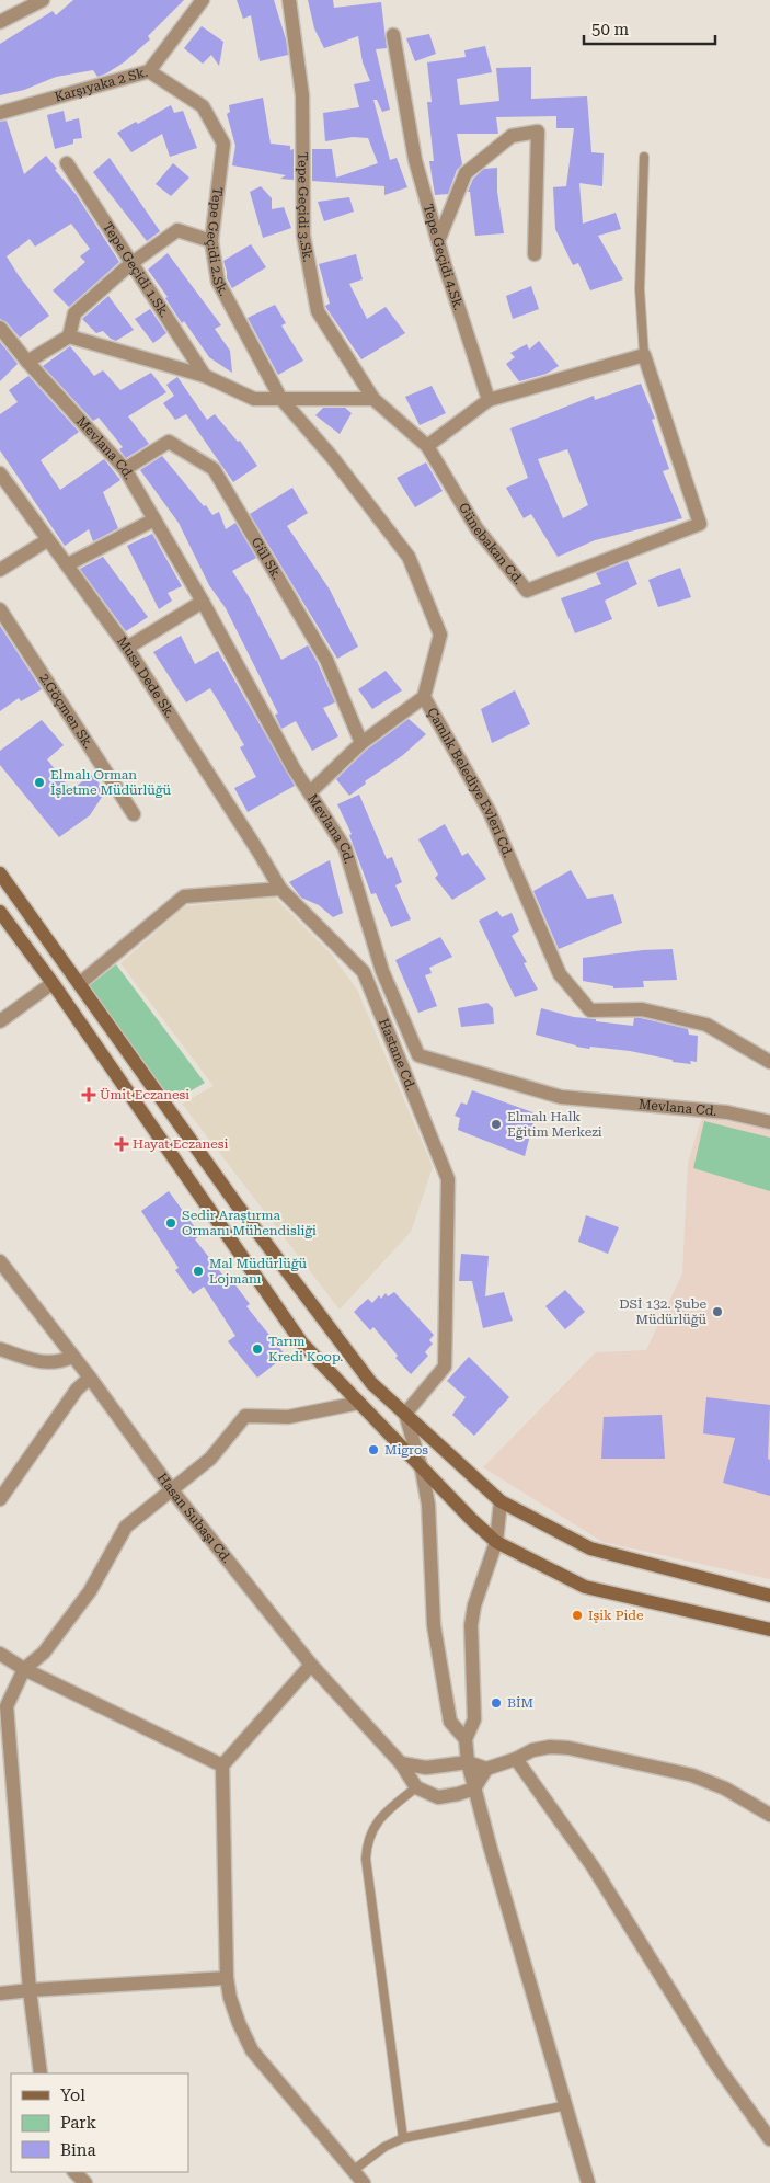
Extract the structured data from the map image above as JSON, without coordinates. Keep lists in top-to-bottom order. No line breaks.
{"streets":{"street":["Karşıyaka 2 Sk.","Tepe Geçidi 3.Sk.","Tepe Geçidi 2.Sk.","Tepe Geçidi 4.Sk.","Tepe Geçidi 1.Sk.","Mevlana Cd.","Günebakan Cd.","Gül Sk.","Musa Dede Sk.","2.Göçmen Sk.","Çamlık Belediye Evleri Cd.","Hastane Cd.","Hasan Subaşı Cd."]},"crossings":[["Karşıyaka 2 Sk.","Tepe Geçidi 2.Sk."],["Tepe Geçidi 3.Sk.","Günebakan Cd."],["Tepe Geçidi 2.Sk.","Çamlık Belediye Evleri Cd."],["Mevlana Cd.","Gül Sk."],["Musa Dede Sk.","Hastane Cd."]],"places":{"other":["Elmalı Orman İşletme Müdürlüğü","Elmalı Halk Eğitim Merkezi","Sedir Araştırma Ormanı Mühendisliği","Mal Müdürlüğü Lojmanı","DSİ 132. Şube Müdürlüğü","Tarım Kredi Koop.","Migros","Işik Pide","BİM"],"health":["Ümit Eczanesi","Hayat Eczanesi"]},"legend":["Yol","Park","Bina"],"scale_bar":"50 m"}
